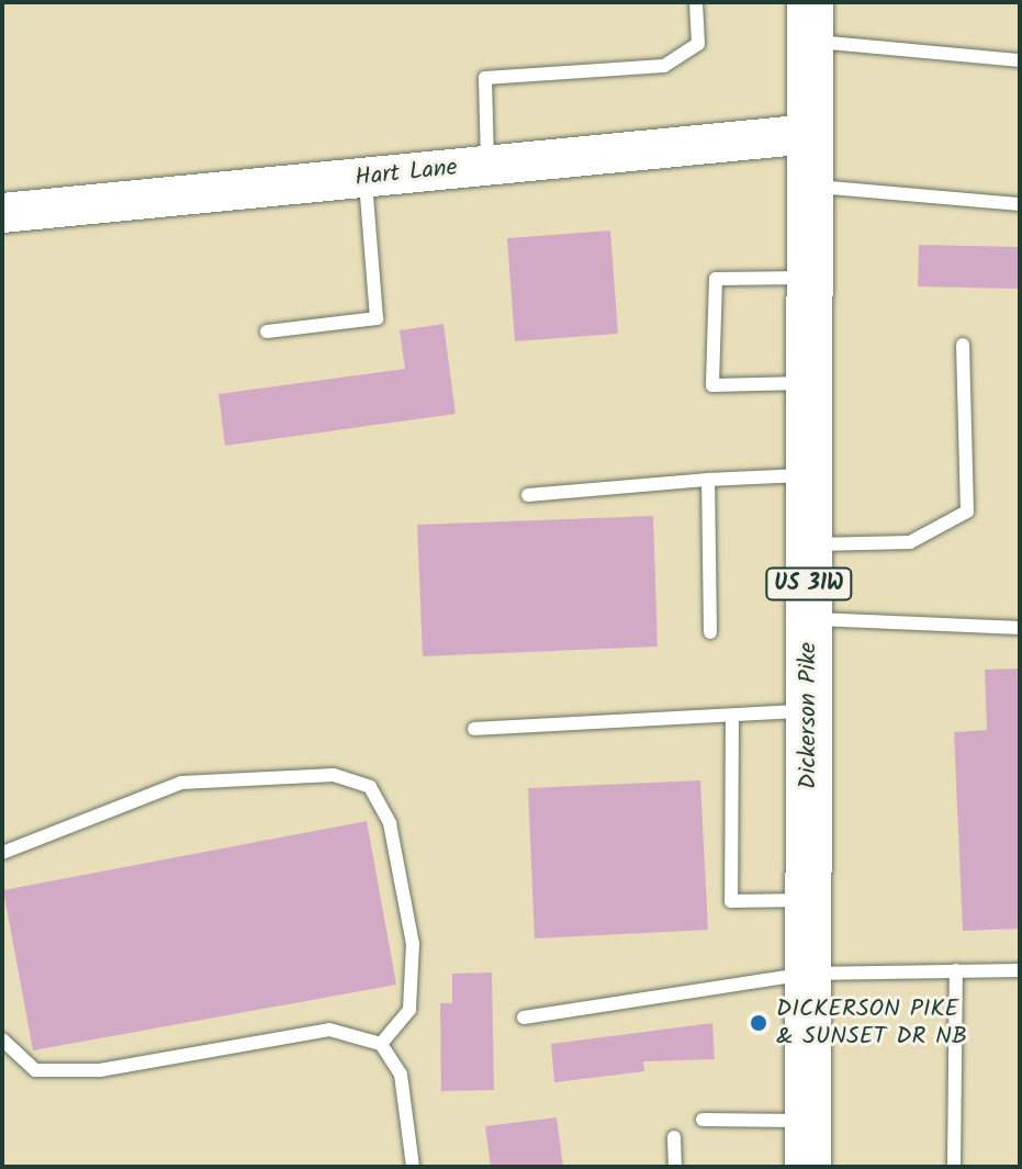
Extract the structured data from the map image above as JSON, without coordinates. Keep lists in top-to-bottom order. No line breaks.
{"streets":{"main road":["Hart Lane","US 31W","Dickerson Pike"]},"crossings":[["Hart Lane","Dickerson Pike"]],"places":["DICKERSON PIKE & SUNSET DR NB"]}
